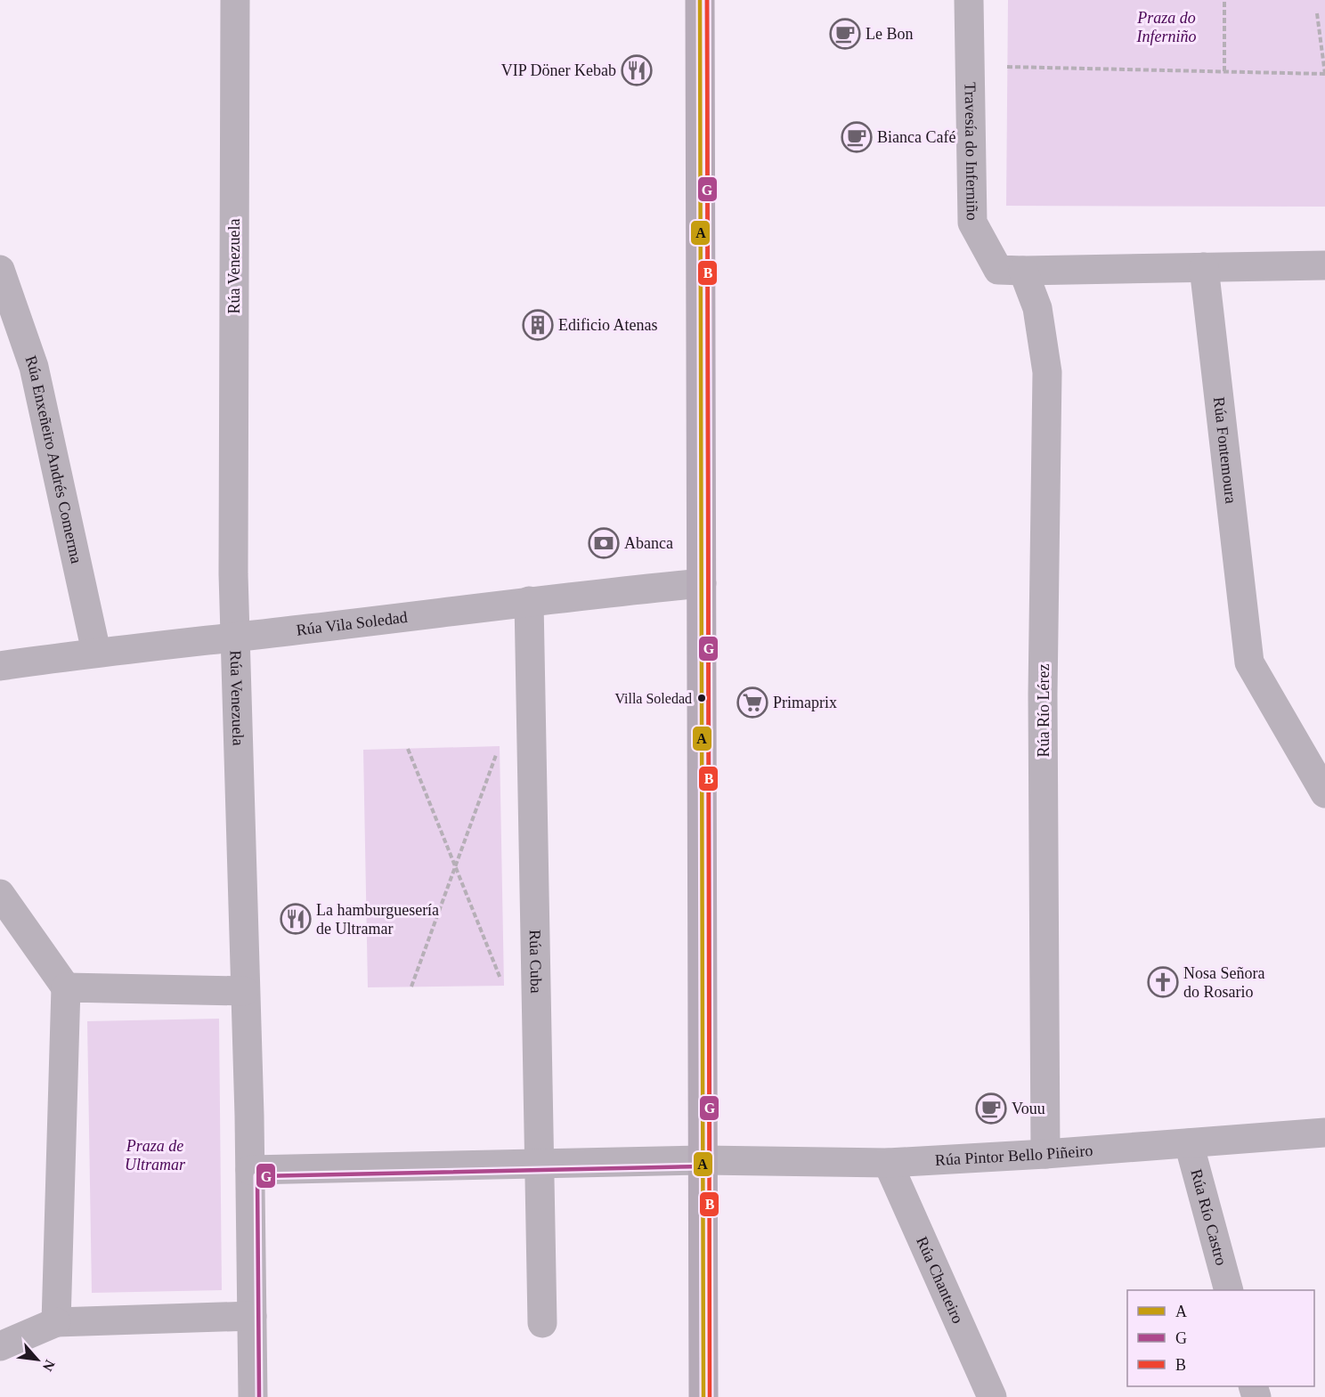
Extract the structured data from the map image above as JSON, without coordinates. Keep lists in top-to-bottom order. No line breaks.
{"streets":{"street":["Travesía do Inferniño","Rúa Venezuela","Rúa Fontemoura","Rúa Enxeñeiro Andrés Comerma","Rúa Vila Soledad","Rúa Río Lérez","Rúa Cuba","Rúa Pintor Bello Piñeiro","Rúa Río Castro","Rúa Chanteiro"]},"crossings":[["Travesía do Inferniño","Rúa Río Lérez"],["Rúa Venezuela","Rúa Vila Soledad"],["Rúa Venezuela","Rúa Pintor Bello Piñeiro"],["Rúa Enxeñeiro Andrés Comerma","Rúa Vila Soledad"],["Rúa Vila Soledad","Rúa Cuba"],["Rúa Río Lérez","Rúa Pintor Bello Piñeiro"],["Rúa Cuba","Rúa Pintor Bello Piñeiro"],["Rúa Pintor Bello Piñeiro","Rúa Río Castro"],["Rúa Pintor Bello Piñeiro","Rúa Chanteiro"]],"parks":["Praza do Inferniño","Praza de Ultramar"],"places":{"cafe":["Le Bon","Bianca Café","Vouu"],"restaurant":["VIP Döner Kebab","La hamburguesería de Ultramar"],"building":["Edificio Atenas"],"bank":["Abanca"],"other":["Villa Soledad"],"supermarket":["Primaprix"],"church":["Nosa Señora do Rosario"]},"lines":["transit line A","transit line G","transit line B"],"legend":["A","G","B"],"north":"bottom right"}
